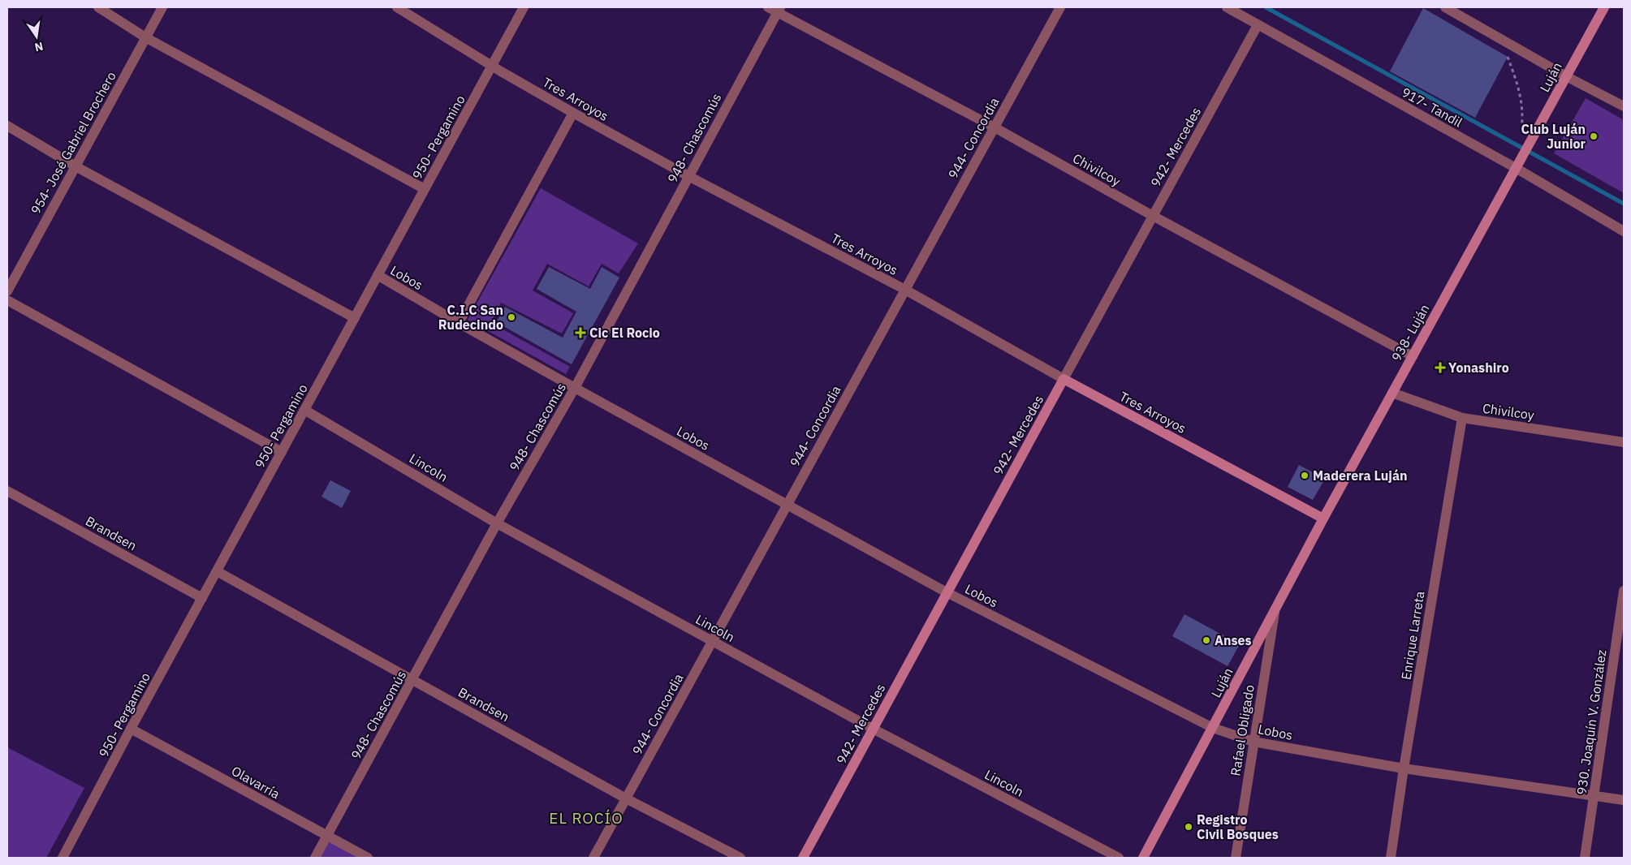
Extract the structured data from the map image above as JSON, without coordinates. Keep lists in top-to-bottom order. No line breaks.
{"streets":{"main road":["Luján","Tres Arroyos","942- Mercedes","938- Luján"],"street":["917- Tandil","950- Pergamino","948- Chascomús","944- Concordia","954- José Gabriel Brochero","Chivilcoy","Lobos","Lincoln","Brandsen","Enrique Larreta","930. Joaquín V. González","Rafael Obligado","Olavarría"]},"crossings":[["Luján","Tres Arroyos"],["Luján","917- Tandil"],["Luján","Lobos"],["Luján","938- Luján"],["Luján","Rafael Obligado"],["Tres Arroyos","950- Pergamino"],["Tres Arroyos","948- Chascomús"],["Tres Arroyos","944- Concordia"],["Tres Arroyos","942- Mercedes"],["Tres Arroyos","938- Luján"],["917- Tandil","942- Mercedes"],["917- Tandil","938- Luján"],["950- Pergamino","Lobos"],["950- Pergamino","Lincoln"],["950- Pergamino","Brandsen"],["950- Pergamino","Olavarría"],["948- Chascomús","Chivilcoy"],["948- Chascomús","Lobos"],["948- Chascomús","Lincoln"],["948- Chascomús","Brandsen"],["948- Chascomús","Olavarría"],["944- Concordia","Chivilcoy"],["944- Concordia","Lobos"],["944- Concordia","Lincoln"],["944- Concordia","Brandsen"],["942- Mercedes","Chivilcoy"],["942- Mercedes","Lobos"],["942- Mercedes","Lincoln"],["Chivilcoy","938- Luján"],["Chivilcoy","Enrique Larreta"],["Lobos","Enrique Larreta"],["Lobos","930. Joaquín V. González"],["Lobos","Rafael Obligado"]],"districts":["EL ROCÍO"],"places":{"other":["Club Luján Junior","C.I.C San Rudecindo","Maderera Luján","Anses","Registro Civil Bosques"],"health":["Cic El Rocio","Yonashiro"]},"north":"bottom"}
